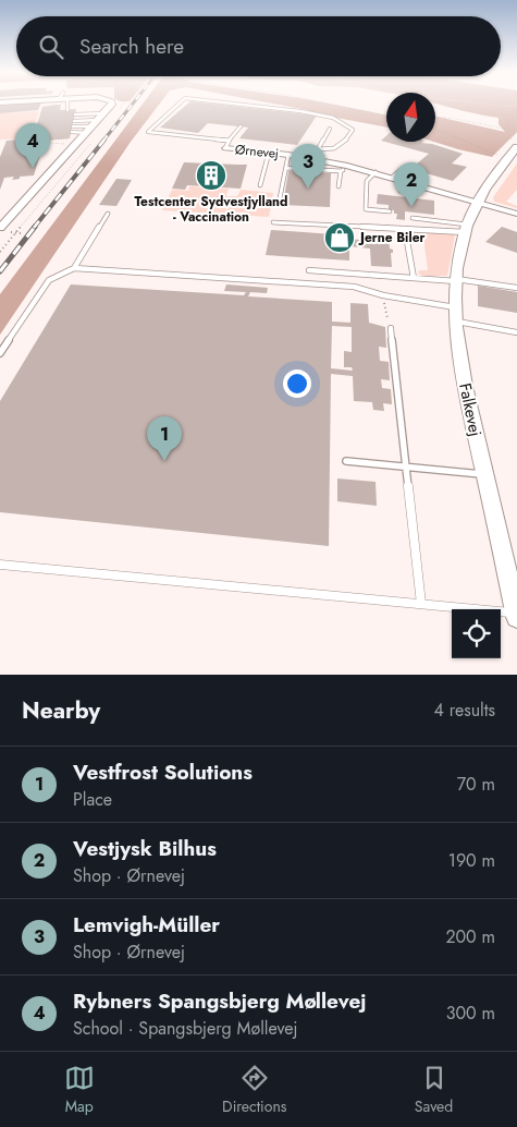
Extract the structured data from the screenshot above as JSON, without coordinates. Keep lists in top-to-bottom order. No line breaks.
{"streets":{"street":["Ørnevej","Falkevej"]},"crossings":[["Ørnevej","Falkevej"]],"places":{"building":["Testcenter Sydvestjylland - Vaccination"],"shop":["Jerne Biler"]},"north":"top","page":{"search":"Search here","pins":["4","3","2","1"],"heading":["Nearby","4 results"],"list":[{"mark":"1","name":"Vestfrost Solutions","note":"Place","value":"70 m"},{"mark":"2","name":"Vestjysk Bilhus","note":"Shop · Ørnevej","value":"190 m"},{"mark":"3","name":"Lemvigh-Müller","note":"Shop · Ørnevej","value":"200 m"},{"mark":"4","name":"Rybners Spangsbjerg Møllevej","note":"School · Spangsbjerg Møllevej","value":"300 m"}],"nav":["Map","Directions","Saved"]}}
